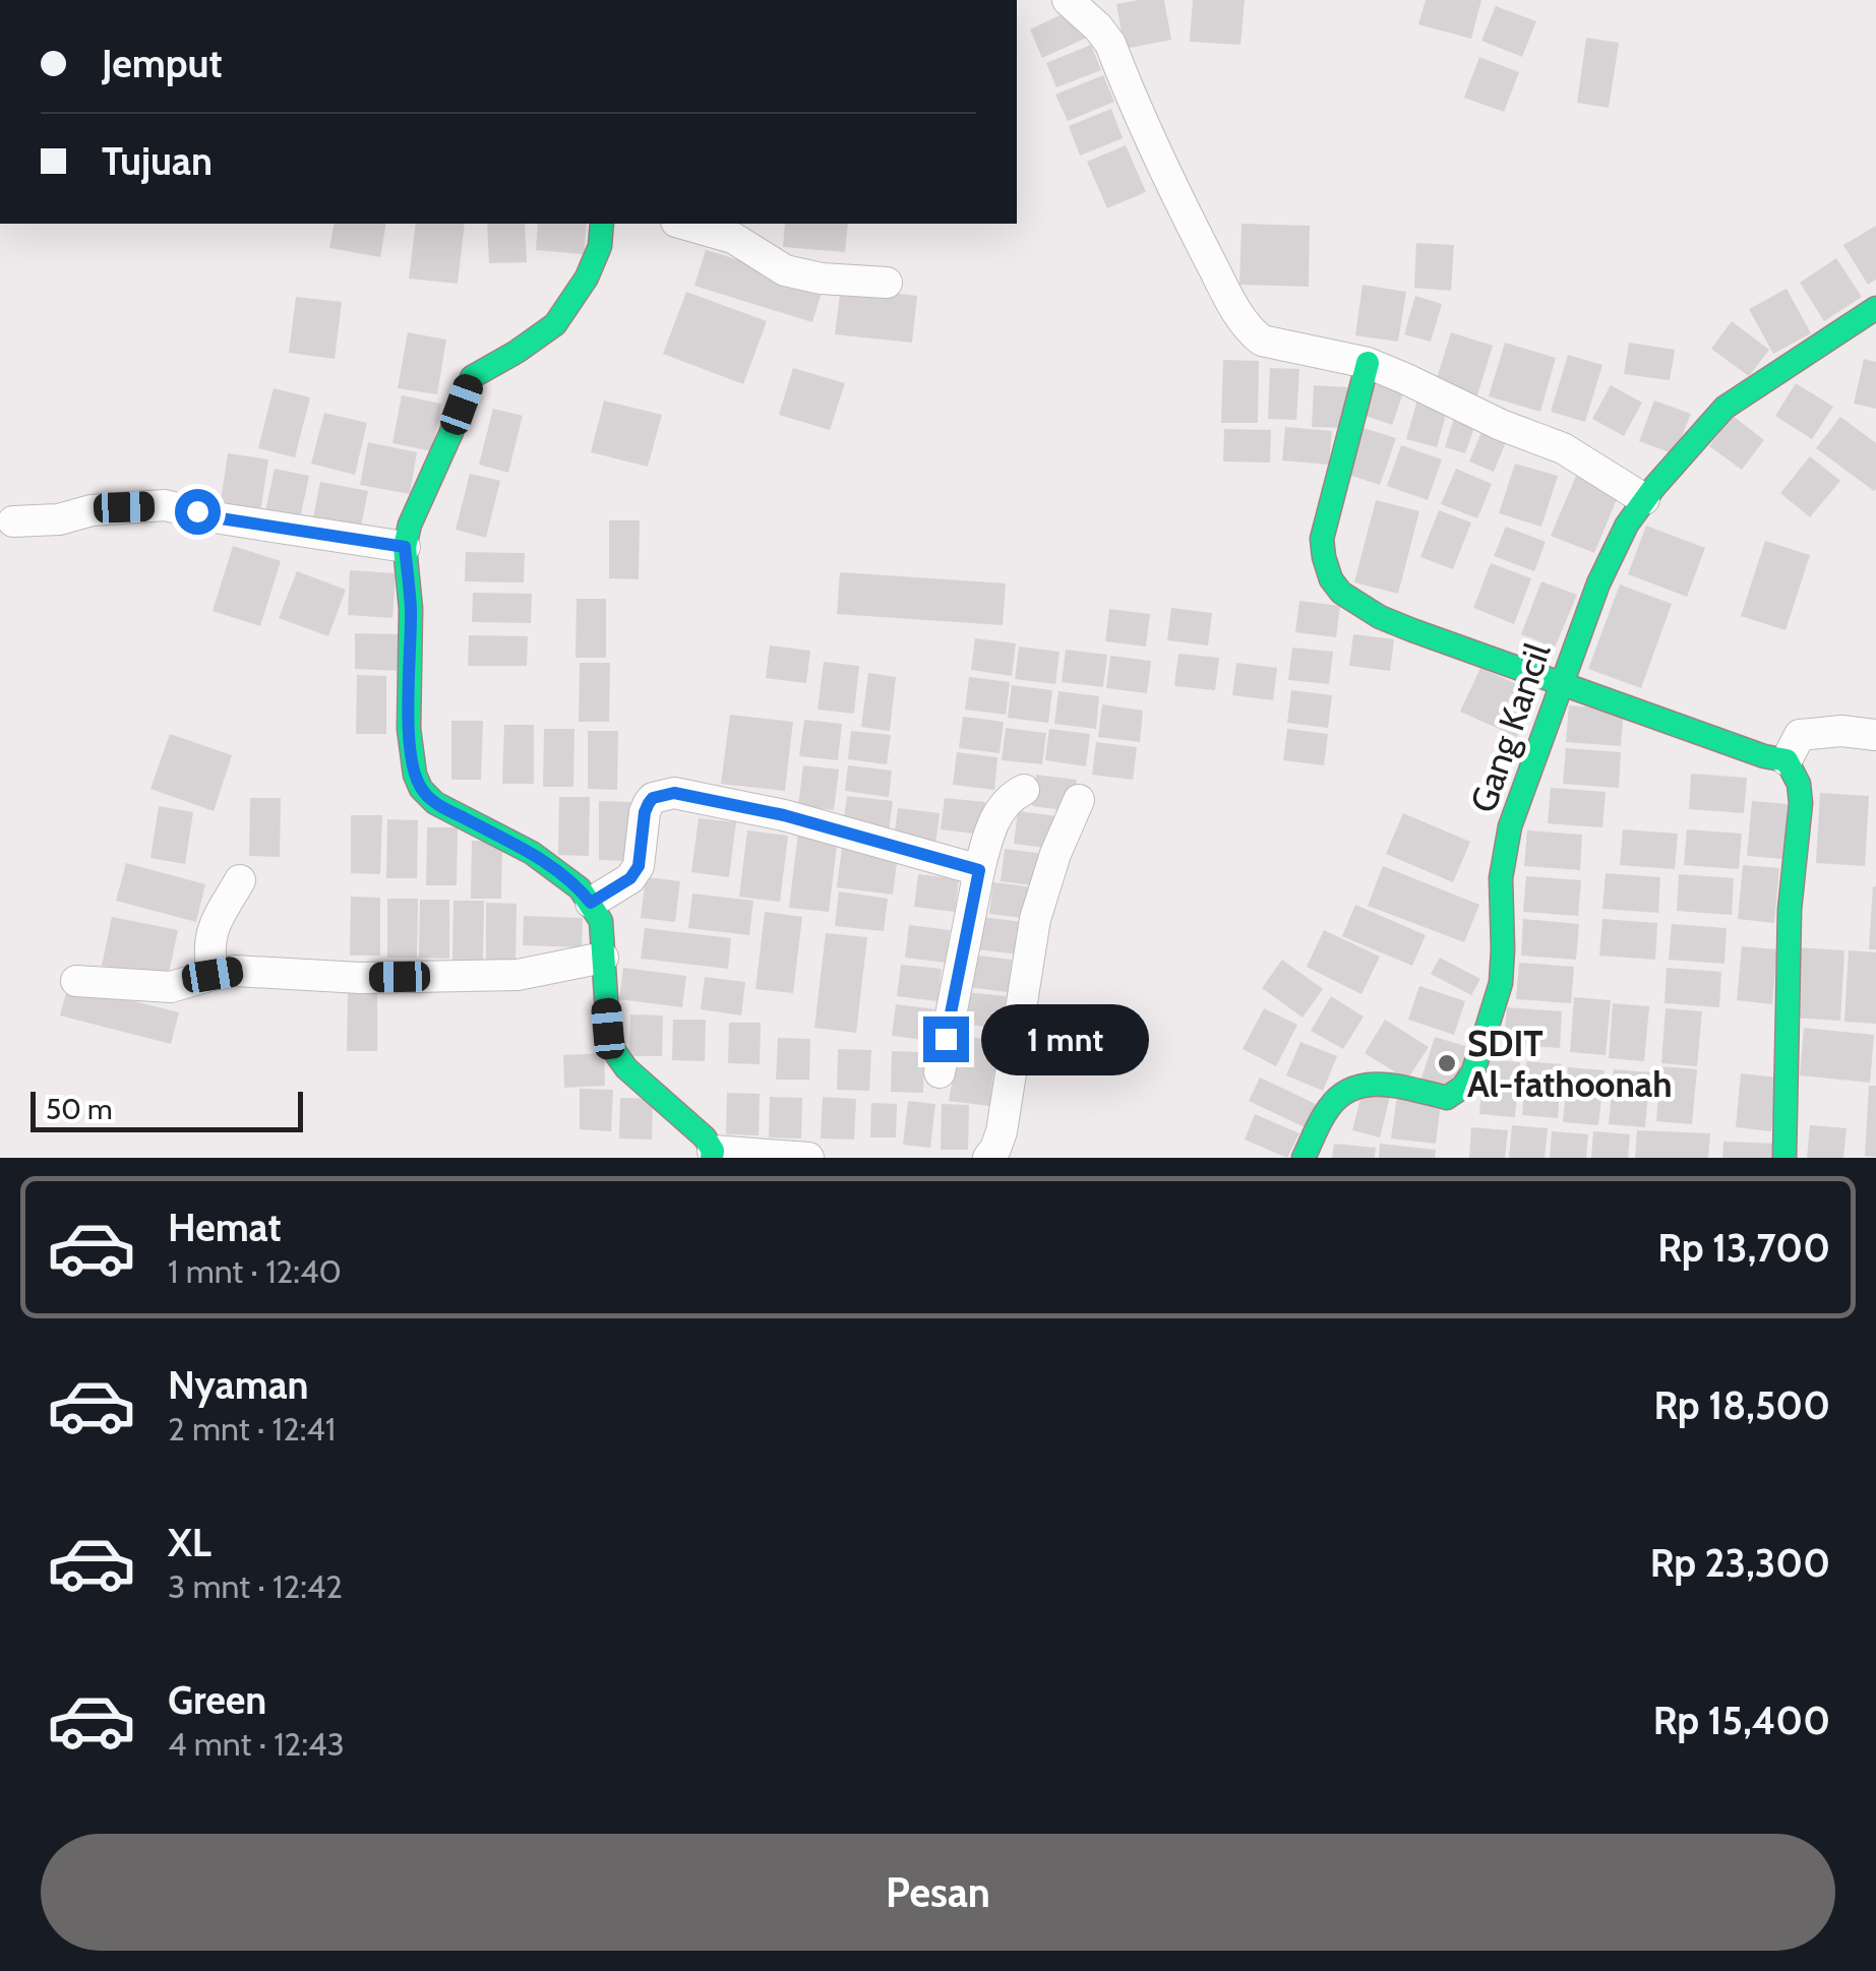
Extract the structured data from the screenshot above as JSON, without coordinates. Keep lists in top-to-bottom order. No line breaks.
{"streets":{"street":["Gang Kancil"]},"places":["SDIT Al-fathoonah"],"scale_bar":"50 m","page":{"banner":["Jemput","Tujuan"],"bubble":"1 mnt","scale":"50 m","list":[{"name":"Hemat","note":"1 mnt · 12:40","value":"Rp 13,700"},{"name":"Nyaman","note":"2 mnt · 12:41","value":"Rp 18,500"},{"name":"XL","note":"3 mnt · 12:42","value":"Rp 23,300"},{"name":"Green","note":"4 mnt · 12:43","value":"Rp 15,400"}],"buttons":"Pesan"}}
